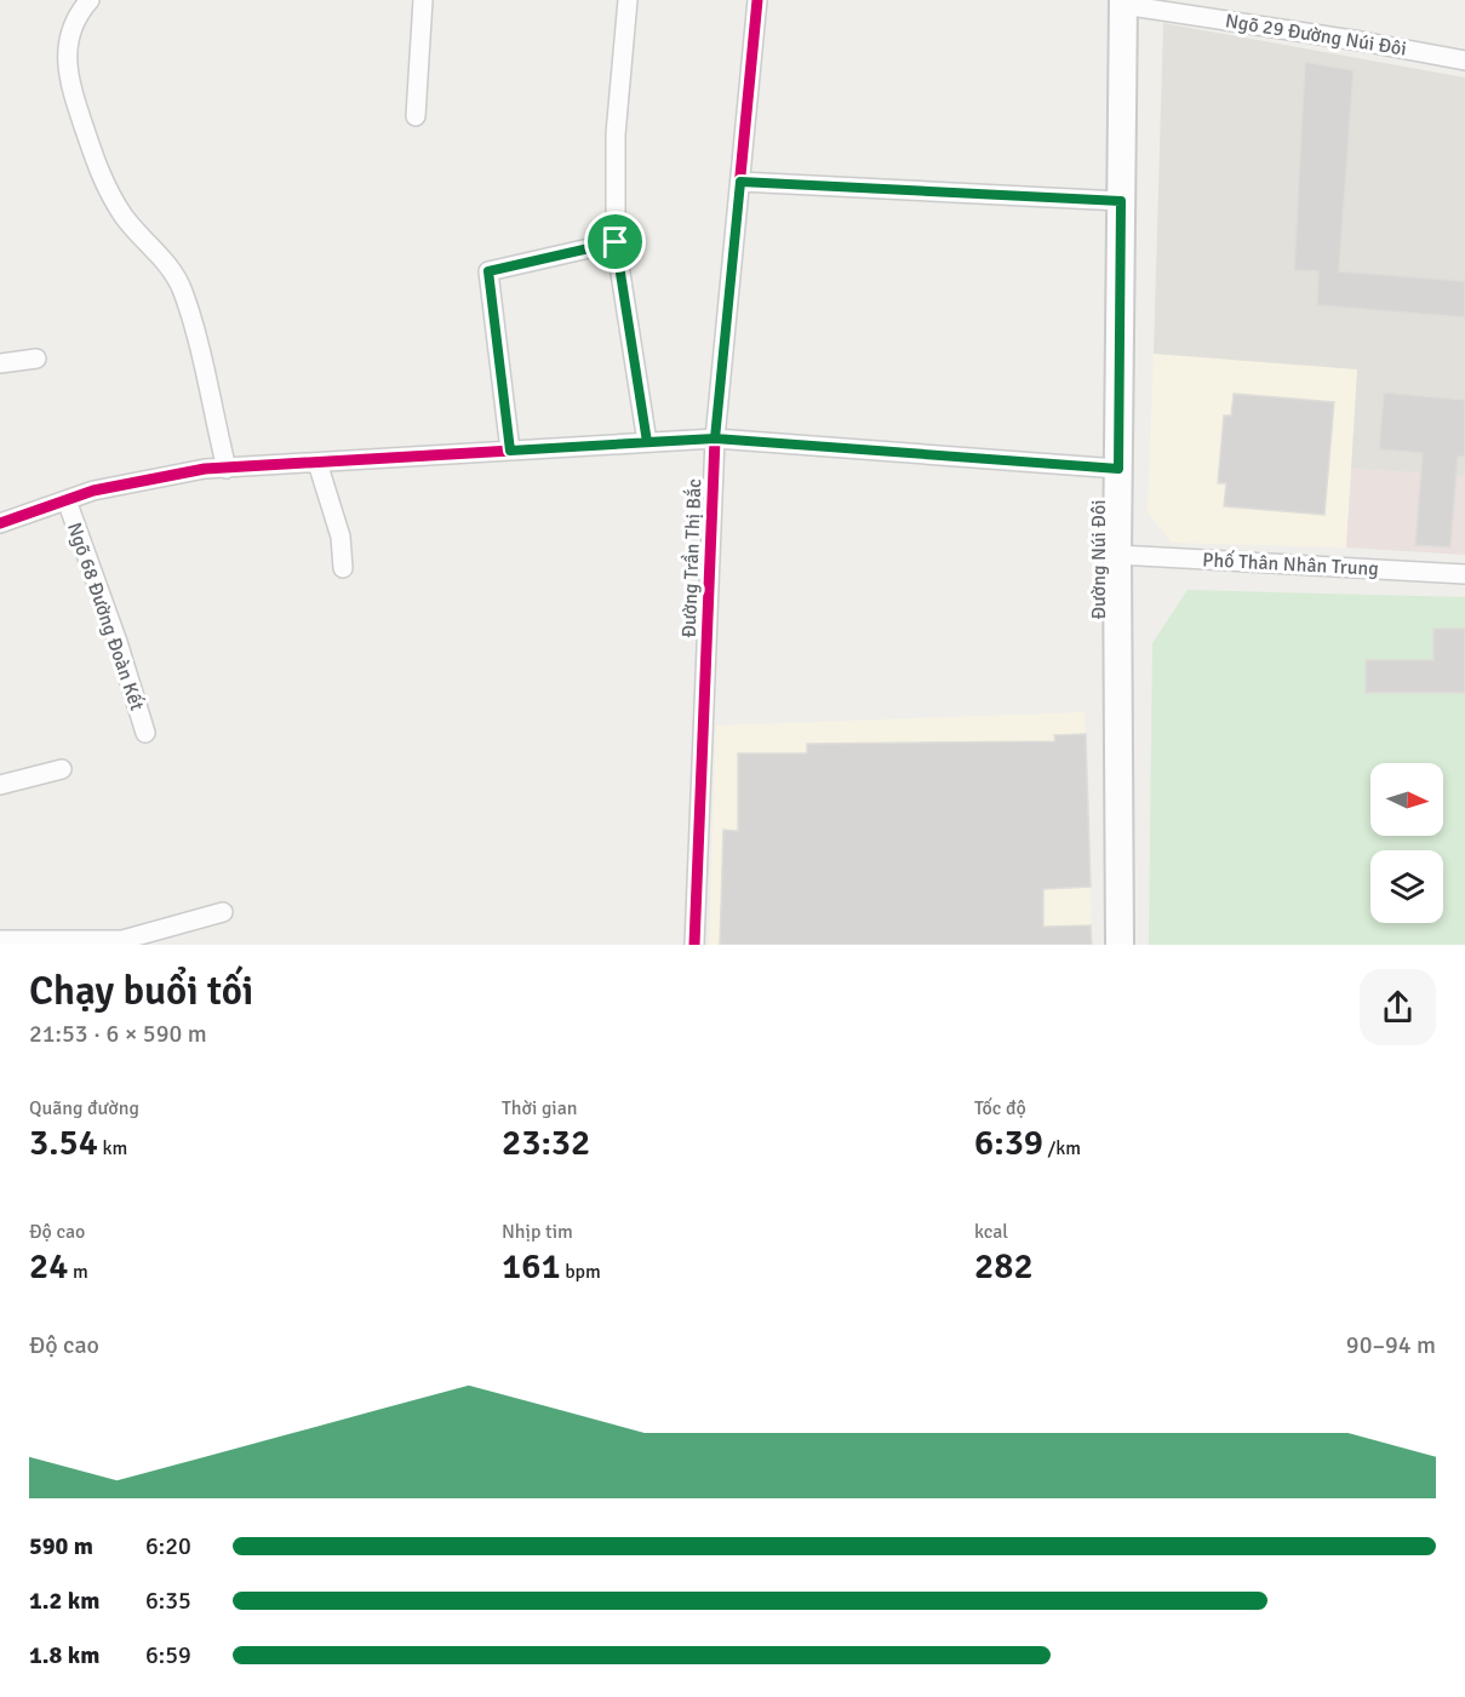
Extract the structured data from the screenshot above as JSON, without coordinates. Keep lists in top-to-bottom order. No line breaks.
{"streets":{"main road":["Đường Núi Đôi"],"street":["Ngõ 29 Đường Núi Đôi","Đường Trần Thị Bắc","Phố Thân Nhân Trung","Ngõ 68 Đường Đoàn Kết"]},"crossings":[["Ngõ 29 Đường Núi Đôi","Đường Núi Đôi"],["Đường Núi Đôi","Phố Thân Nhân Trung"]],"north":"right","page":{"heading":["Chạy buổi tối","21:53 · 6 × 590 m"],"stats":[["Quãng đường","3.54 km"],["Thời gian","23:32"],["Tốc độ","6:39 /km"],["Độ cao","24 m"],["Nhịp tim","161 bpm"],["kcal","282"]],"chart":["Độ cao","90–94 m"],"list":[{"name":"590 m","note":"6:20"},{"name":"1.2 km","note":"6:35"},{"name":"1.8 km","note":"6:59"}]}}
